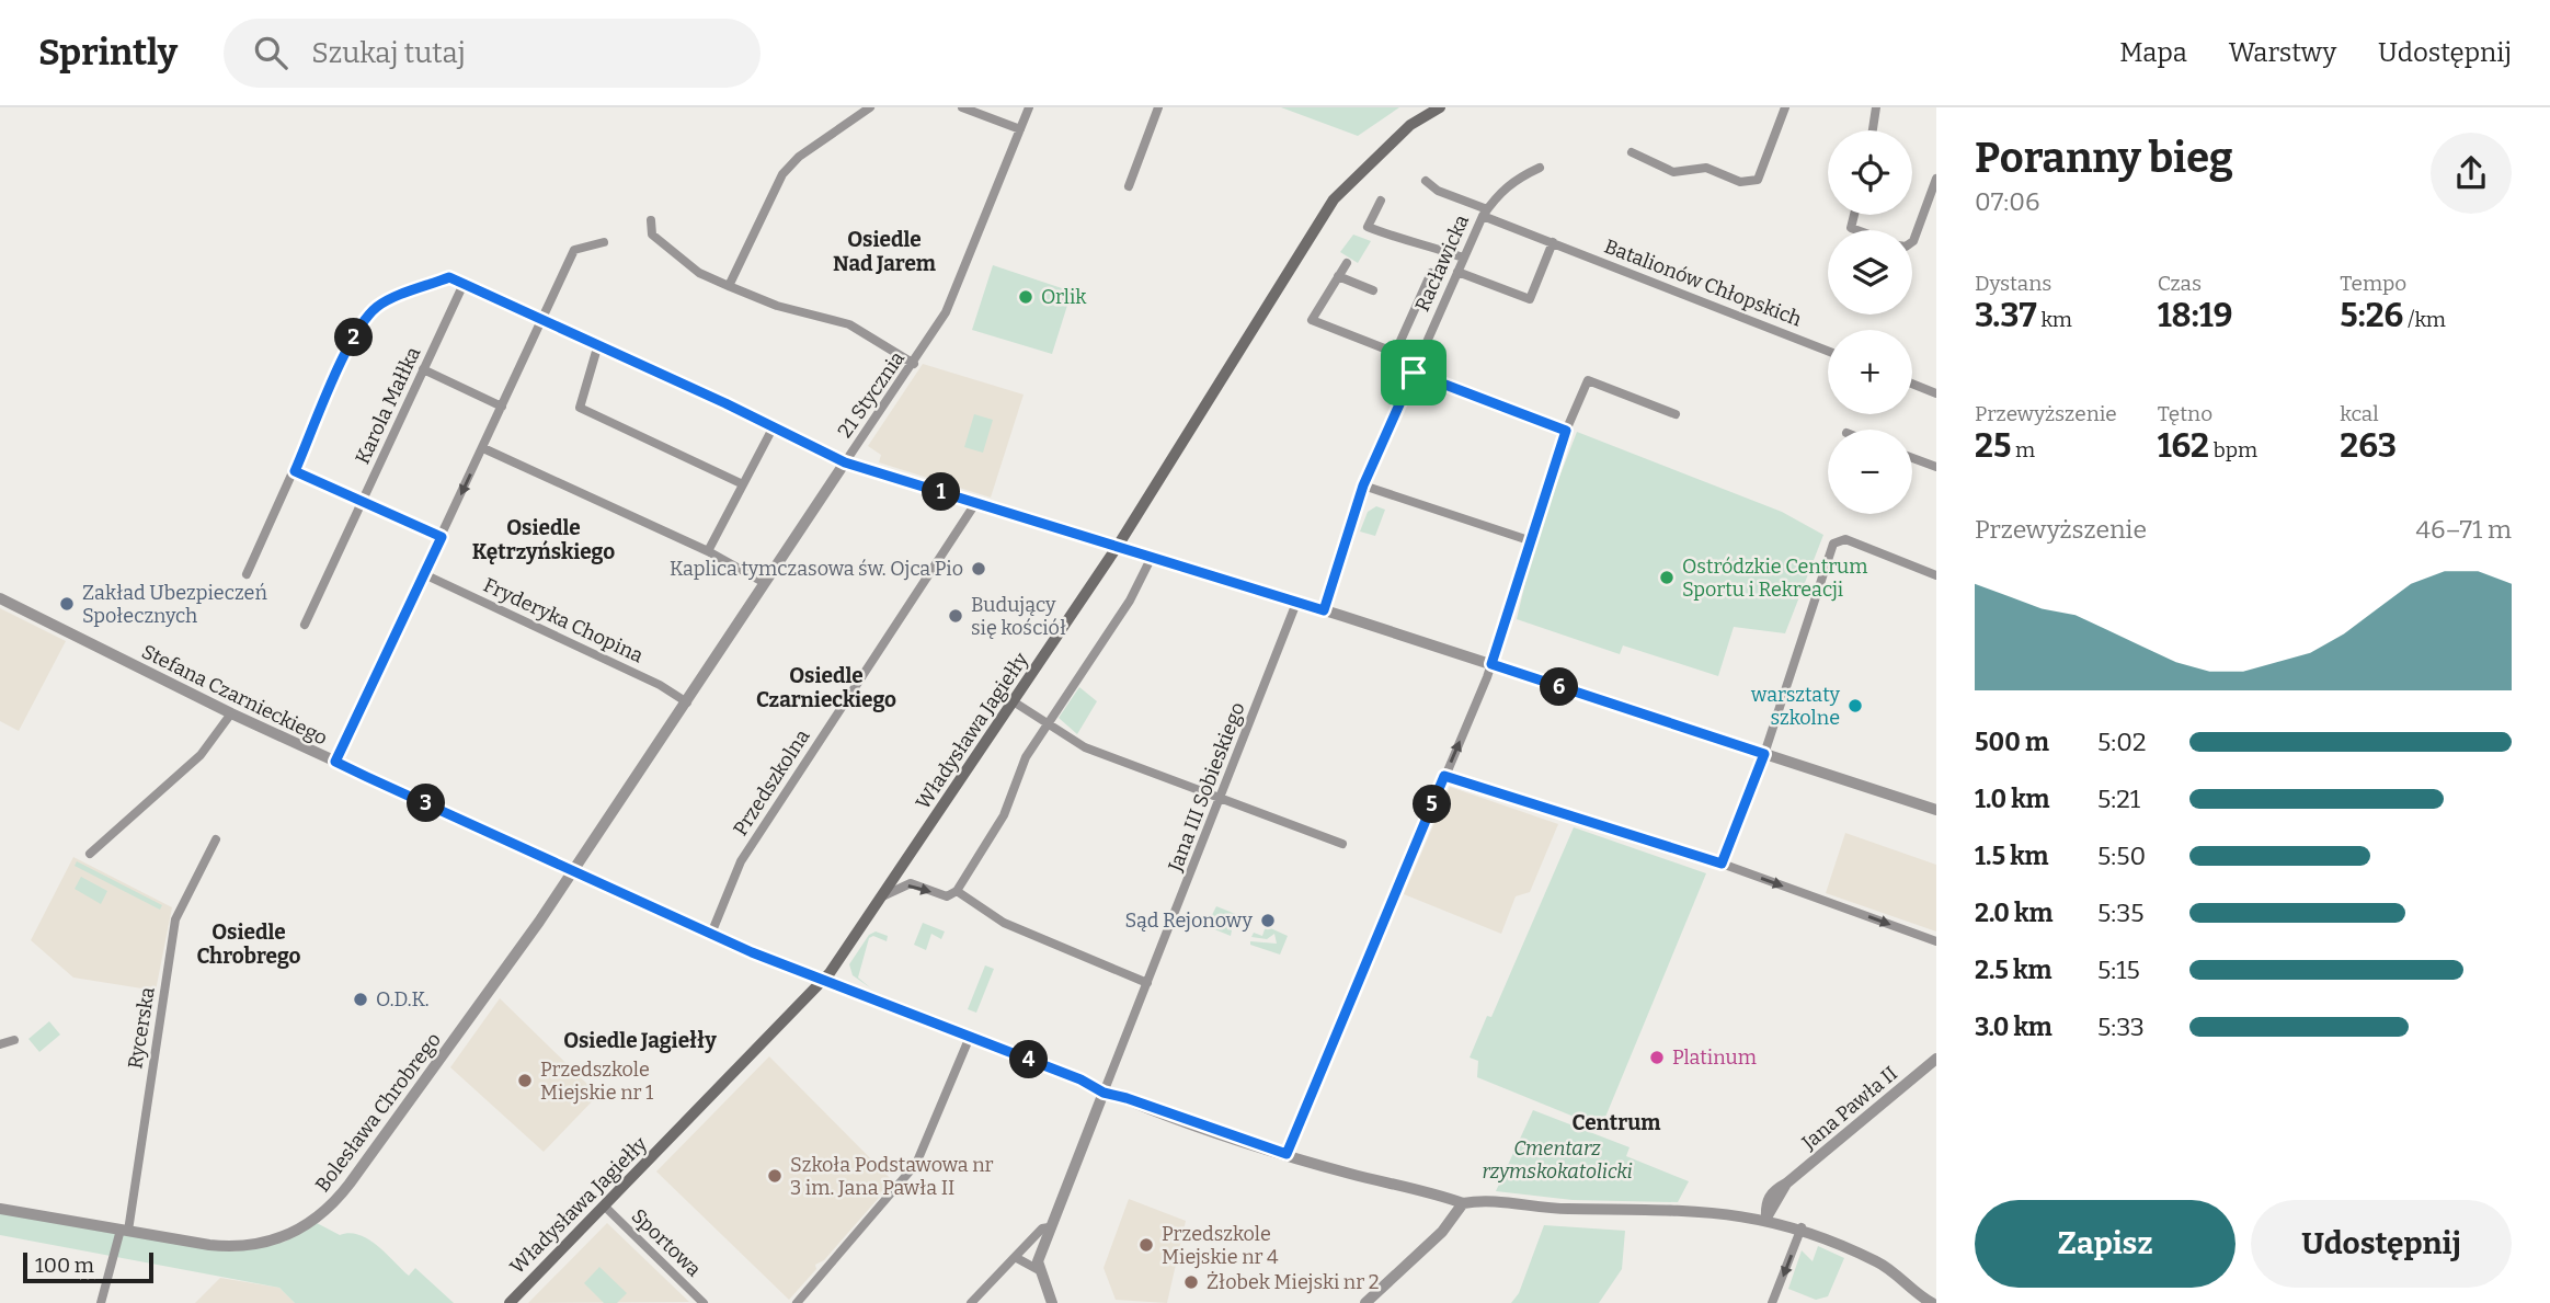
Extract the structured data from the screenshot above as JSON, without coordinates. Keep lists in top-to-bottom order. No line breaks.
{"streets":{"main road":["Władysława Jagiełły"],"street":["Racławicka","Batalionów Chłopskich","21 Stycznia","Karola Małłka","Fryderyka Chopina","Stefana Czarnieckiego","Przedszkolna","Jana III Sobieskiego","Rycerska","Jana Pawła II","Bolesława Chrobrego","Sportowa"]},"crossings":[["Racławicka","Batalionów Chłopskich"],["21 Stycznia","Fryderyka Chopina"],["21 Stycznia","Stefana Czarnieckiego"],["21 Stycznia","Bolesława Chrobrego"],["Stefana Czarnieckiego","Władysława Jagiełły"],["Stefana Czarnieckiego","Przedszkolna"],["Stefana Czarnieckiego","Jana III Sobieskiego"],["Stefana Czarnieckiego","Jana Pawła II"],["Stefana Czarnieckiego","Bolesława Chrobrego"],["Władysława Jagiełły","Sportowa"],["Rycerska","Bolesława Chrobrego"]],"districts":["Osiedle Nad Jarem","Osiedle Kętrzyńskiego","Osiedle Czarnieckiego","Osiedle Chrobrego","Osiedle Jagiełły","Centrum"],"parks":["Cmentarz rzymskokatolicki"],"places":["Orlik","Kaplica tymczasowa św. Ojca Pio","Ostródzkie Centrum Sportu i Rekreacji","Zakład Ubezpieczeń Społecznych","Budujący się kościół","warsztaty szkolne","Sąd Rejonowy","O.D.K.","Platinum","Przedszkole Miejskie nr 1","Szkoła Podstawowa nr 3 im. Jana Pawła II","Przedszkole Miejskie nr 4","Żłobek Miejski nr 2"],"scale_bar":"100 m","page":{"header":"Sprintly","search":"Szukaj tutaj","nav":["Mapa","Warstwy","Udostępnij"],"heading":["Poranny bieg","07:06"],"map_buttons":["+","−"],"stats":[["Dystans","3.37 km"],["Czas","18:19"],["Tempo","5:26 /km"],["Przewyższenie","25 m"],["Tętno","162 bpm"],["kcal","263"]],"pins":["2","1","6","3","5","4"],"chart":["Przewyższenie","46–71 m"],"list":[{"name":"500 m","note":"5:02"},{"name":"1.0 km","note":"5:21"},{"name":"1.5 km","note":"5:50"},{"name":"2.0 km","note":"5:35"},{"name":"2.5 km","note":"5:15"},{"name":"3.0 km","note":"5:33"}],"buttons":["Zapisz","Udostępnij"],"scale":"100 m"}}
